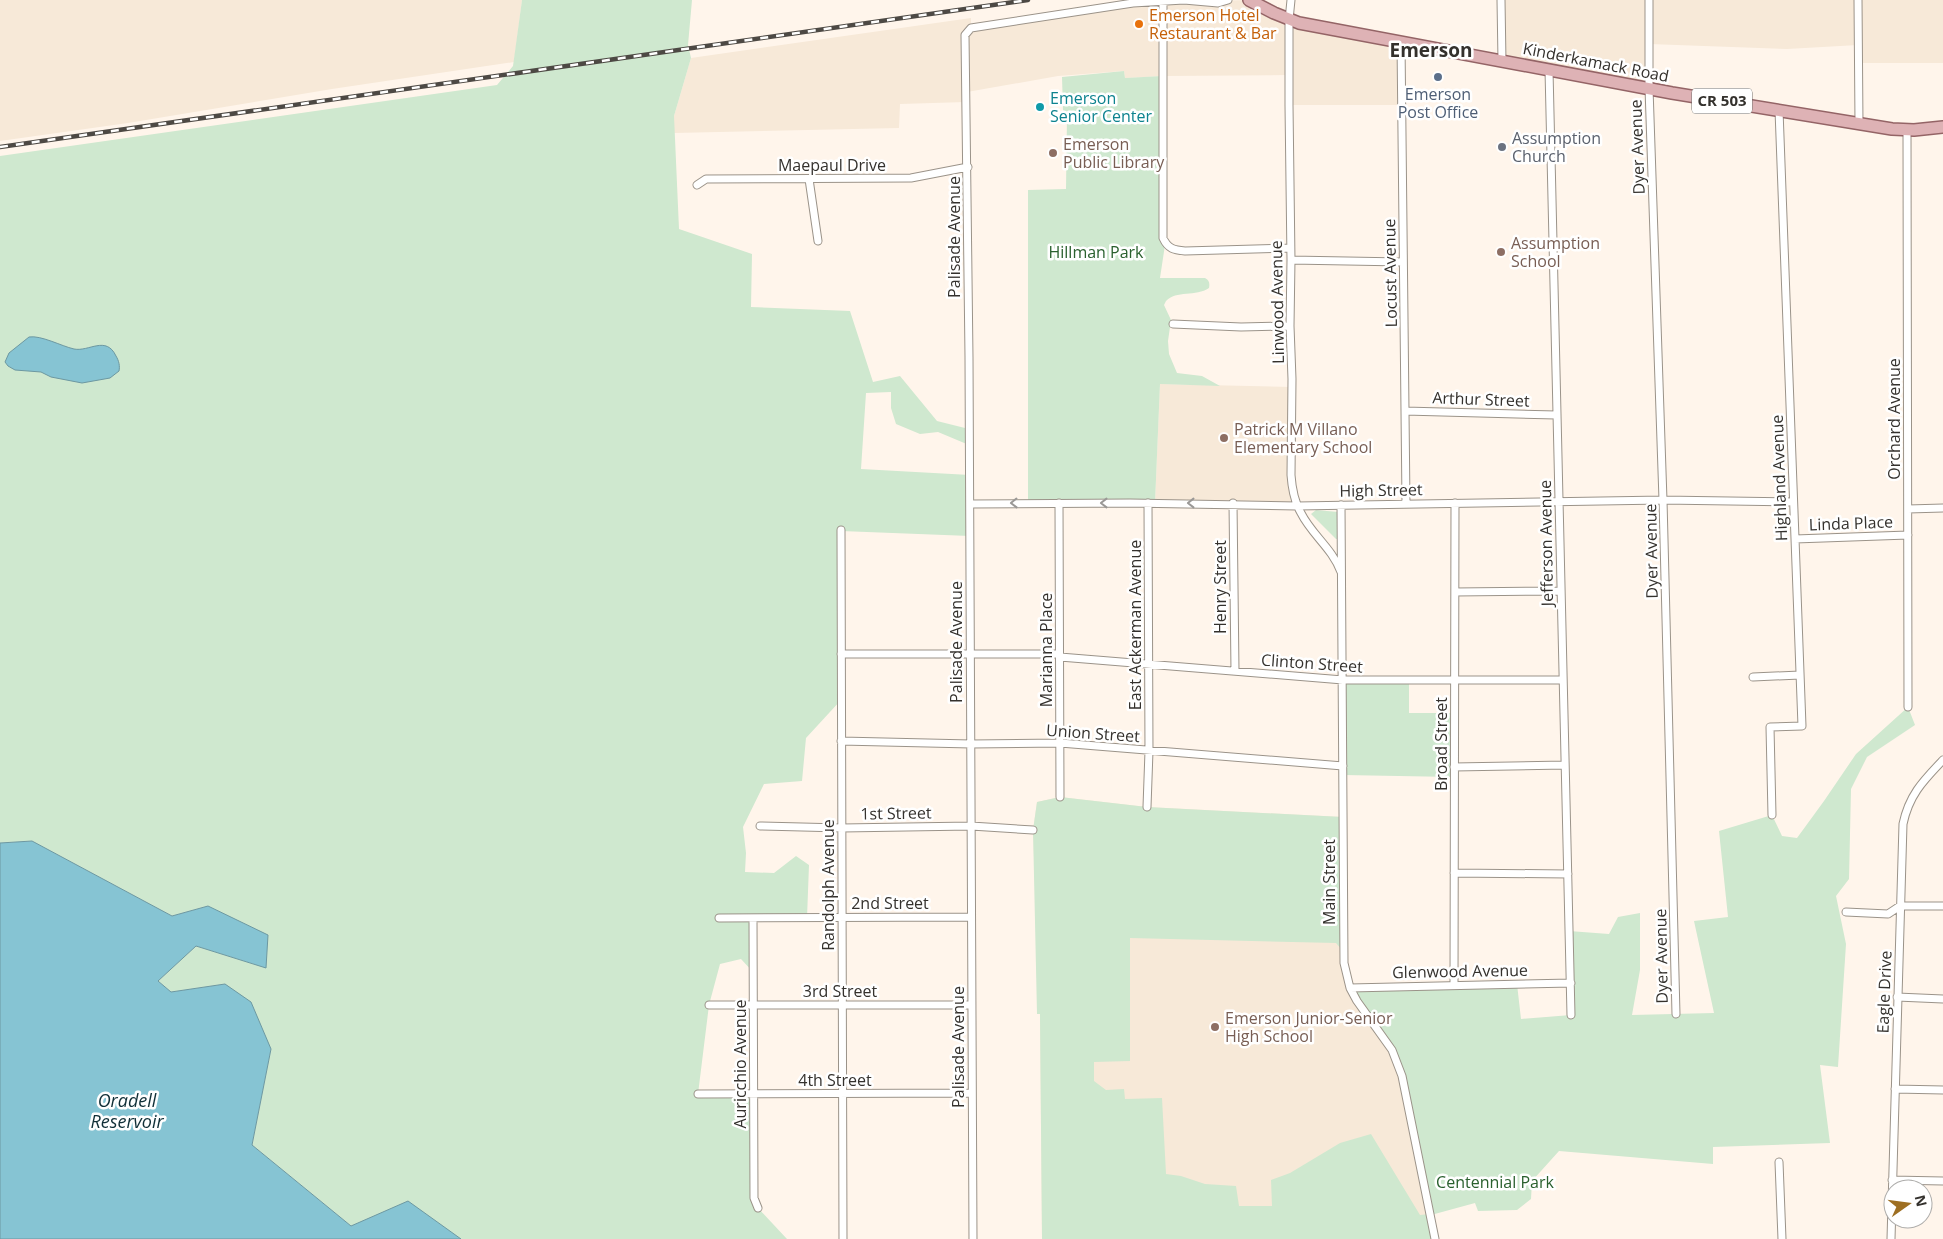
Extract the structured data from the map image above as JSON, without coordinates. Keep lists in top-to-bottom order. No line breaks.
{"streets":{"main road":["Kinderkamack Road","CR 503"],"street":["Dyer Avenue","Maepaul Drive","Palisade Avenue","Locust Avenue","Linwood Avenue","Arthur Street","Orchard Avenue","Highland Avenue","High Street","Linda Place","Jefferson Avenue","Henry Street","East Ackerman Avenue","Marianna Place","Clinton Street","Union Street","Broad Street","1st Street","Main Street","Randolph Avenue","2nd Street","Glenwood Avenue","3rd Street","Eagle Drive","Auricchio Avenue","4th Street"]},"crossings":[["Kinderkamack Road","Dyer Avenue"],["Kinderkamack Road","Locust Avenue"],["Kinderkamack Road","Linwood Avenue"],["Kinderkamack Road","Orchard Avenue"],["Kinderkamack Road","Highland Avenue"],["Kinderkamack Road","Jefferson Avenue"],["Dyer Avenue","High Street"],["Maepaul Drive","Palisade Avenue"],["Palisade Avenue","High Street"],["Palisade Avenue","Clinton Street"],["Palisade Avenue","Union Street"],["Palisade Avenue","1st Street"],["Palisade Avenue","2nd Street"],["Palisade Avenue","3rd Street"],["Palisade Avenue","4th Street"],["Locust Avenue","Arthur Street"],["Locust Avenue","High Street"],["Linwood Avenue","High Street"],["Linwood Avenue","Main Street"],["Arthur Street","Jefferson Avenue"],["Orchard Avenue","Linda Place"],["Highland Avenue","High Street"],["Highland Avenue","Linda Place"],["High Street","Jefferson Avenue"],["High Street","Henry Street"],["High Street","East Ackerman Avenue"],["High Street","Marianna Place"],["High Street","Broad Street"],["High Street","Main Street"],["Jefferson Avenue","Clinton Street"],["Jefferson Avenue","Glenwood Avenue"],["Henry Street","Clinton Street"],["East Ackerman Avenue","Clinton Street"],["East Ackerman Avenue","Union Street"],["Marianna Place","Clinton Street"],["Marianna Place","Union Street"],["Clinton Street","Broad Street"],["Clinton Street","Main Street"],["Clinton Street","Randolph Avenue"],["Union Street","Main Street"],["Union Street","Randolph Avenue"],["Broad Street","Glenwood Avenue"],["1st Street","Randolph Avenue"],["Main Street","Glenwood Avenue"],["Randolph Avenue","2nd Street"],["Randolph Avenue","3rd Street"],["Randolph Avenue","4th Street"],["2nd Street","Auricchio Avenue"],["3rd Street","Auricchio Avenue"],["Auricchio Avenue","4th Street"]],"districts":["Emerson"],"water":["Oradell Reservoir"],"parks":["Hillman Park","Centennial Park"],"places":["Emerson Hotel Restaurant & Bar","Emerson Post Office","Emerson Senior Center","Assumption Church","Emerson Public Library","Assumption School","Patrick M Villano Elementary School","Emerson Junior-Senior High School"],"north":"right"}
